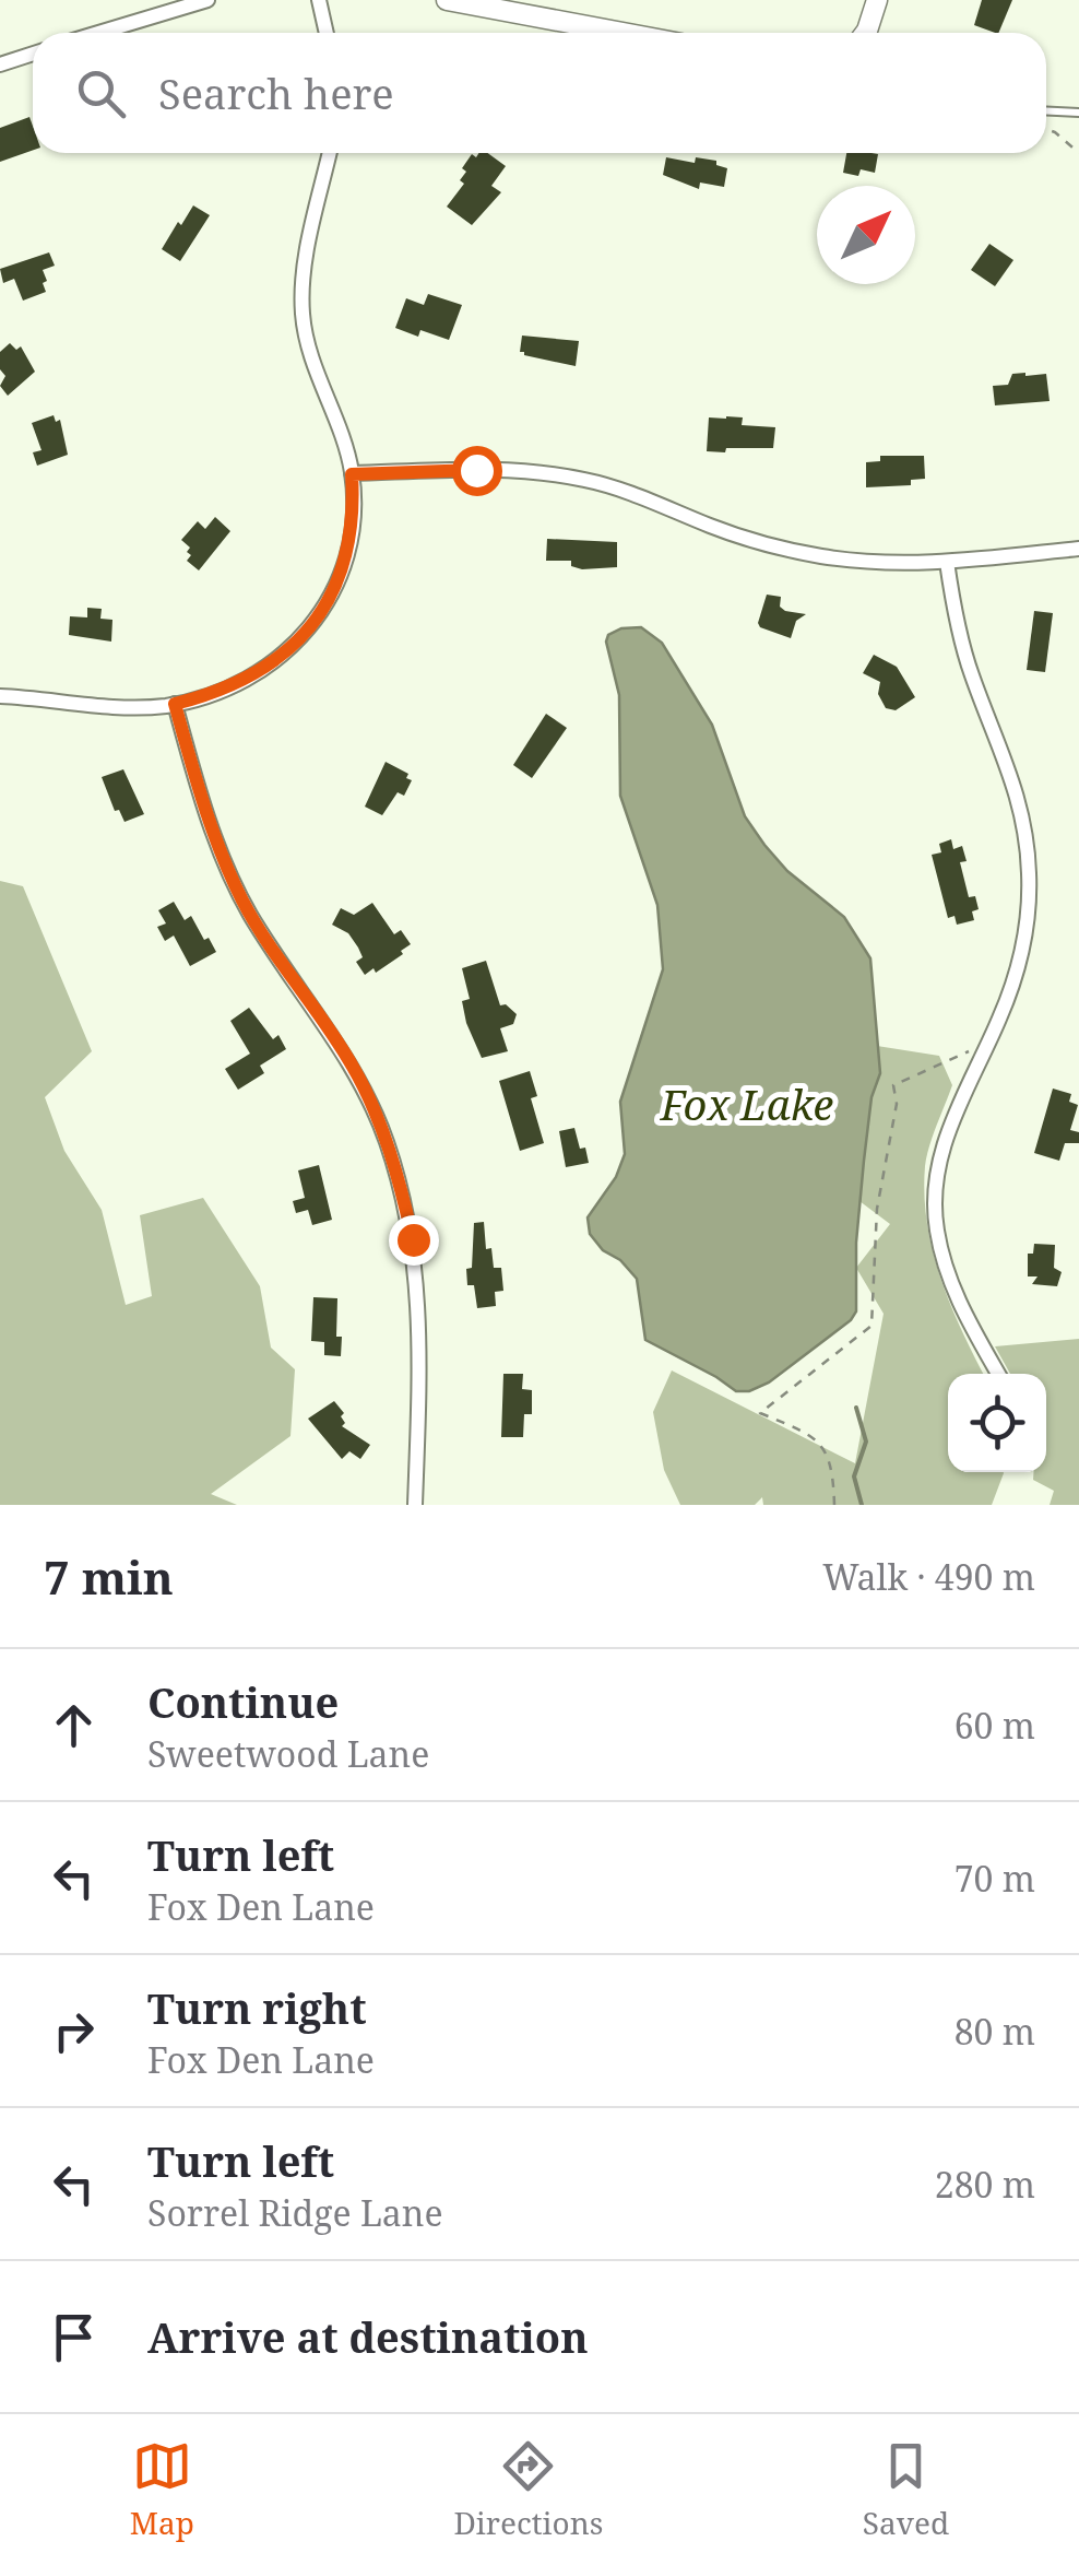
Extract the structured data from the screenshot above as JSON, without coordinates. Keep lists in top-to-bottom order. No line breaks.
{"water":["Fox Lake"],"north":"top right","page":{"search":"Search here","heading":["7 min","Walk · 490 m"],"list":[["Continue","Sweetwood Lane","60 m"],["Turn left","Fox Den Lane","70 m"],["Turn right","Fox Den Lane","80 m"],["Turn left","Sorrel Ridge Lane","280 m"],"Arrive at destination"],"nav":["Map","Directions","Saved"]}}
